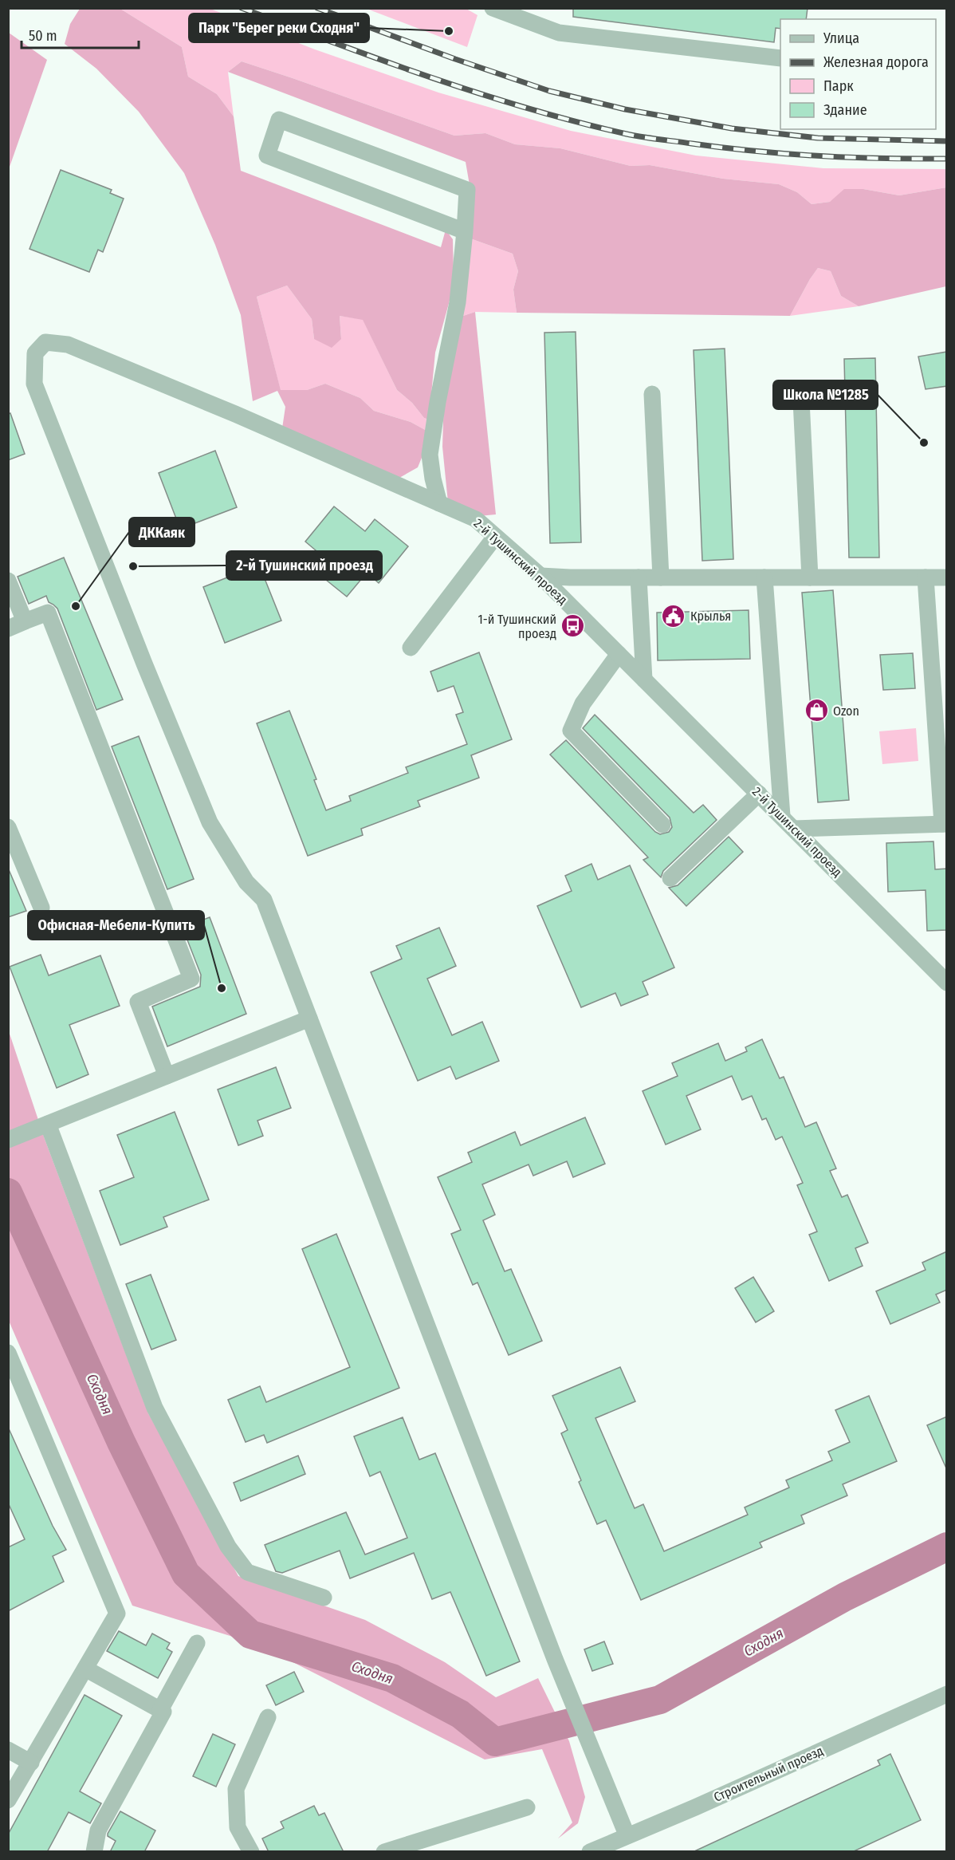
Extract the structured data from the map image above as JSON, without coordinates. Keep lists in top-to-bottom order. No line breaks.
{"streets":{"street":["2-й Тушинский проезд","Строительный проезд"]},"water":["Сходня"],"places":{"other":["Парк \"Берег реки Сходня\"","Школа №1285","2-й Тушинский проезд","ДККаяк","Офисная-Мебели-Купить"],"public building":["Крылья"],"bus stop":["1-й Тушинский проезд"],"shop":["Ozon"]},"legend":["Улица","Железная дорога","Парк","Здание"],"scale_bar":"50 m"}
